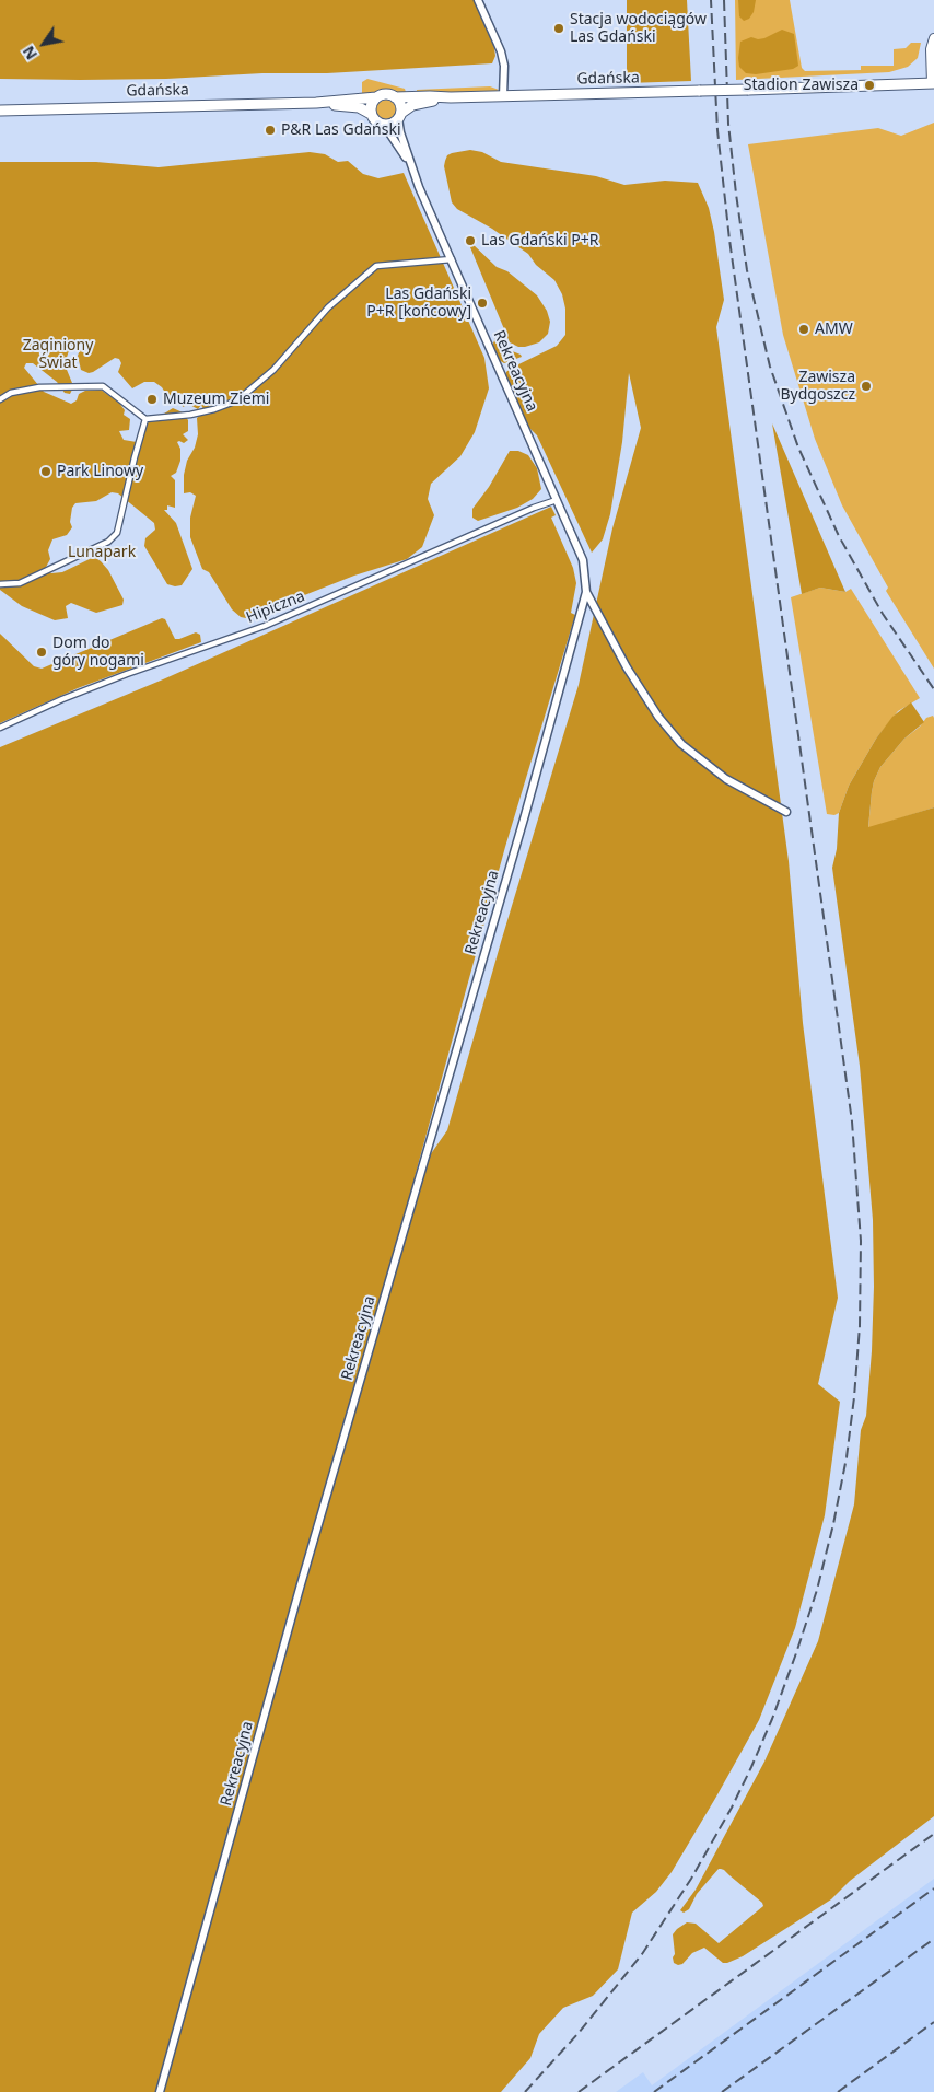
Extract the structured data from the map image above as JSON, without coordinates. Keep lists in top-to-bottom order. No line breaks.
{"streets":{"main road":["Gdańska"],"street":["Rekreacyjna","Hipiczna"]},"crossings":[["Gdańska","Rekreacyjna"],["Rekreacyjna","Hipiczna"]],"parks":["Zaginiony Świat","Lunapark"],"places":["Stacja wodociągów Las Gdański","Stadion Zawisza","P&R Las Gdański","Las Gdański P+R","Las Gdański P+R [końcowy]","AMW","Zawisza Bydgoszcz","Muzeum Ziemi","Park Linowy","Dom do góry nogami"],"north":"bottom left"}
